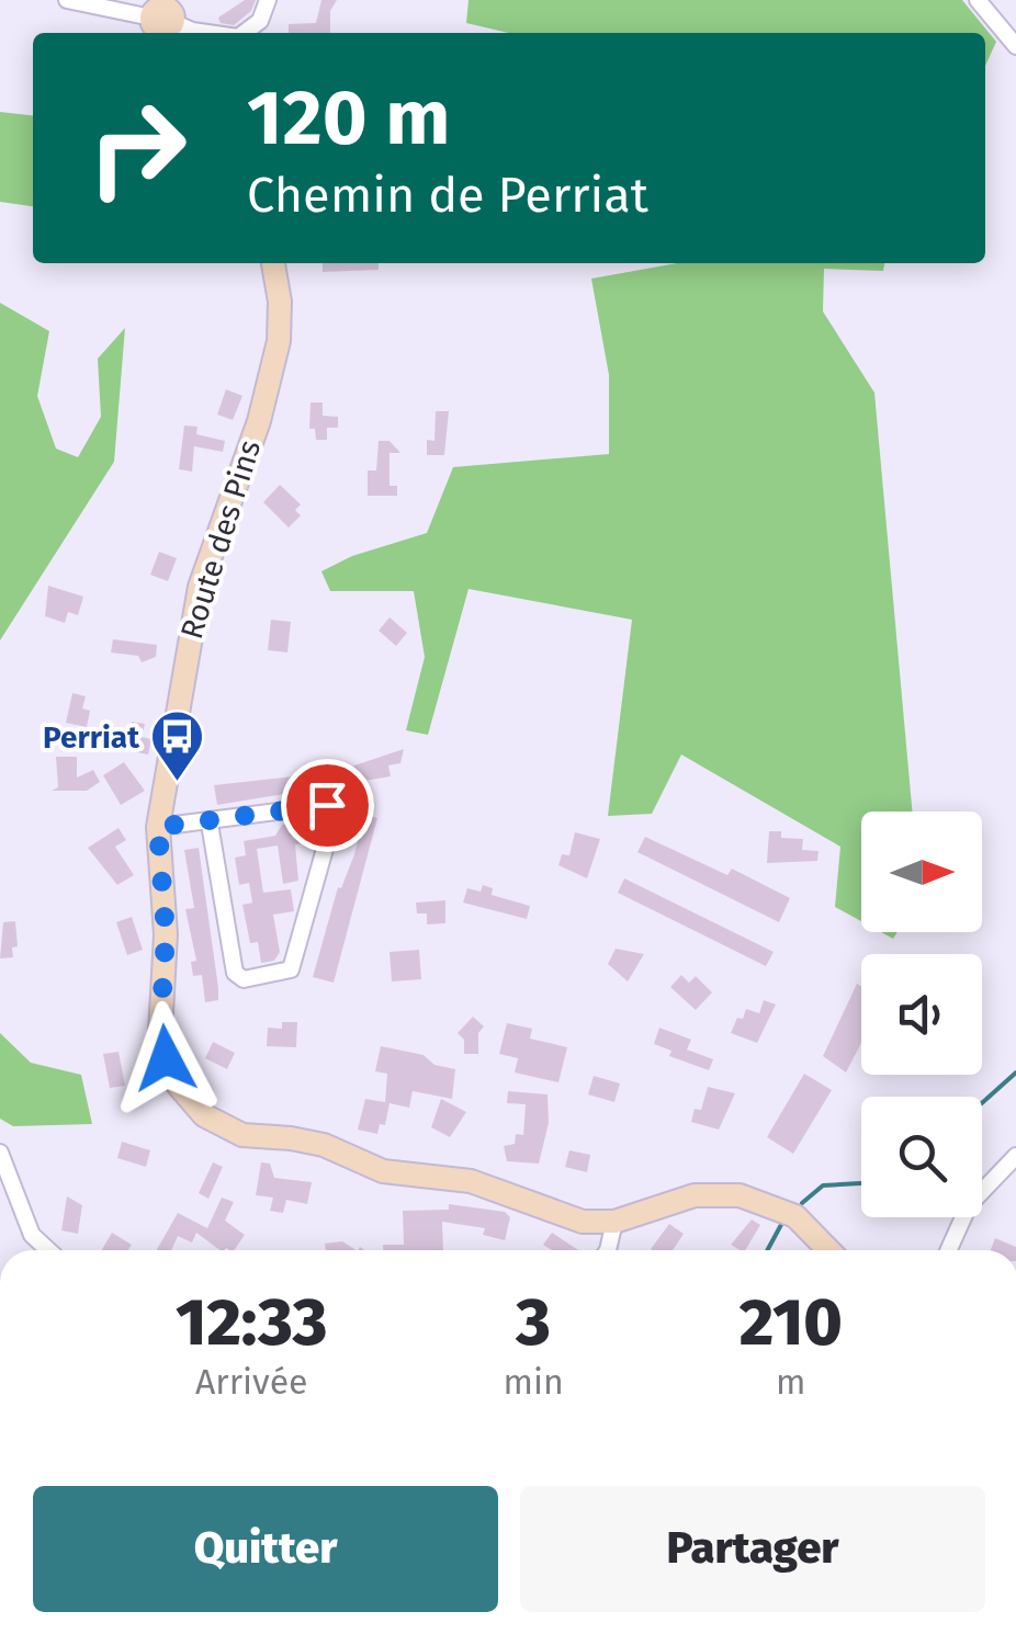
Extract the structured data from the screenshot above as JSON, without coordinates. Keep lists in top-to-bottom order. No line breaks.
{"streets":{"street":["Route des Pins"]},"places":{"bus stop":["Perriat"]},"north":"right","page":{"turn":["120 m","Chemin de Perriat"],"eta":["12:33","Arrivée","3","min","210","m"],"buttons":["Quitter","Partager"]}}
